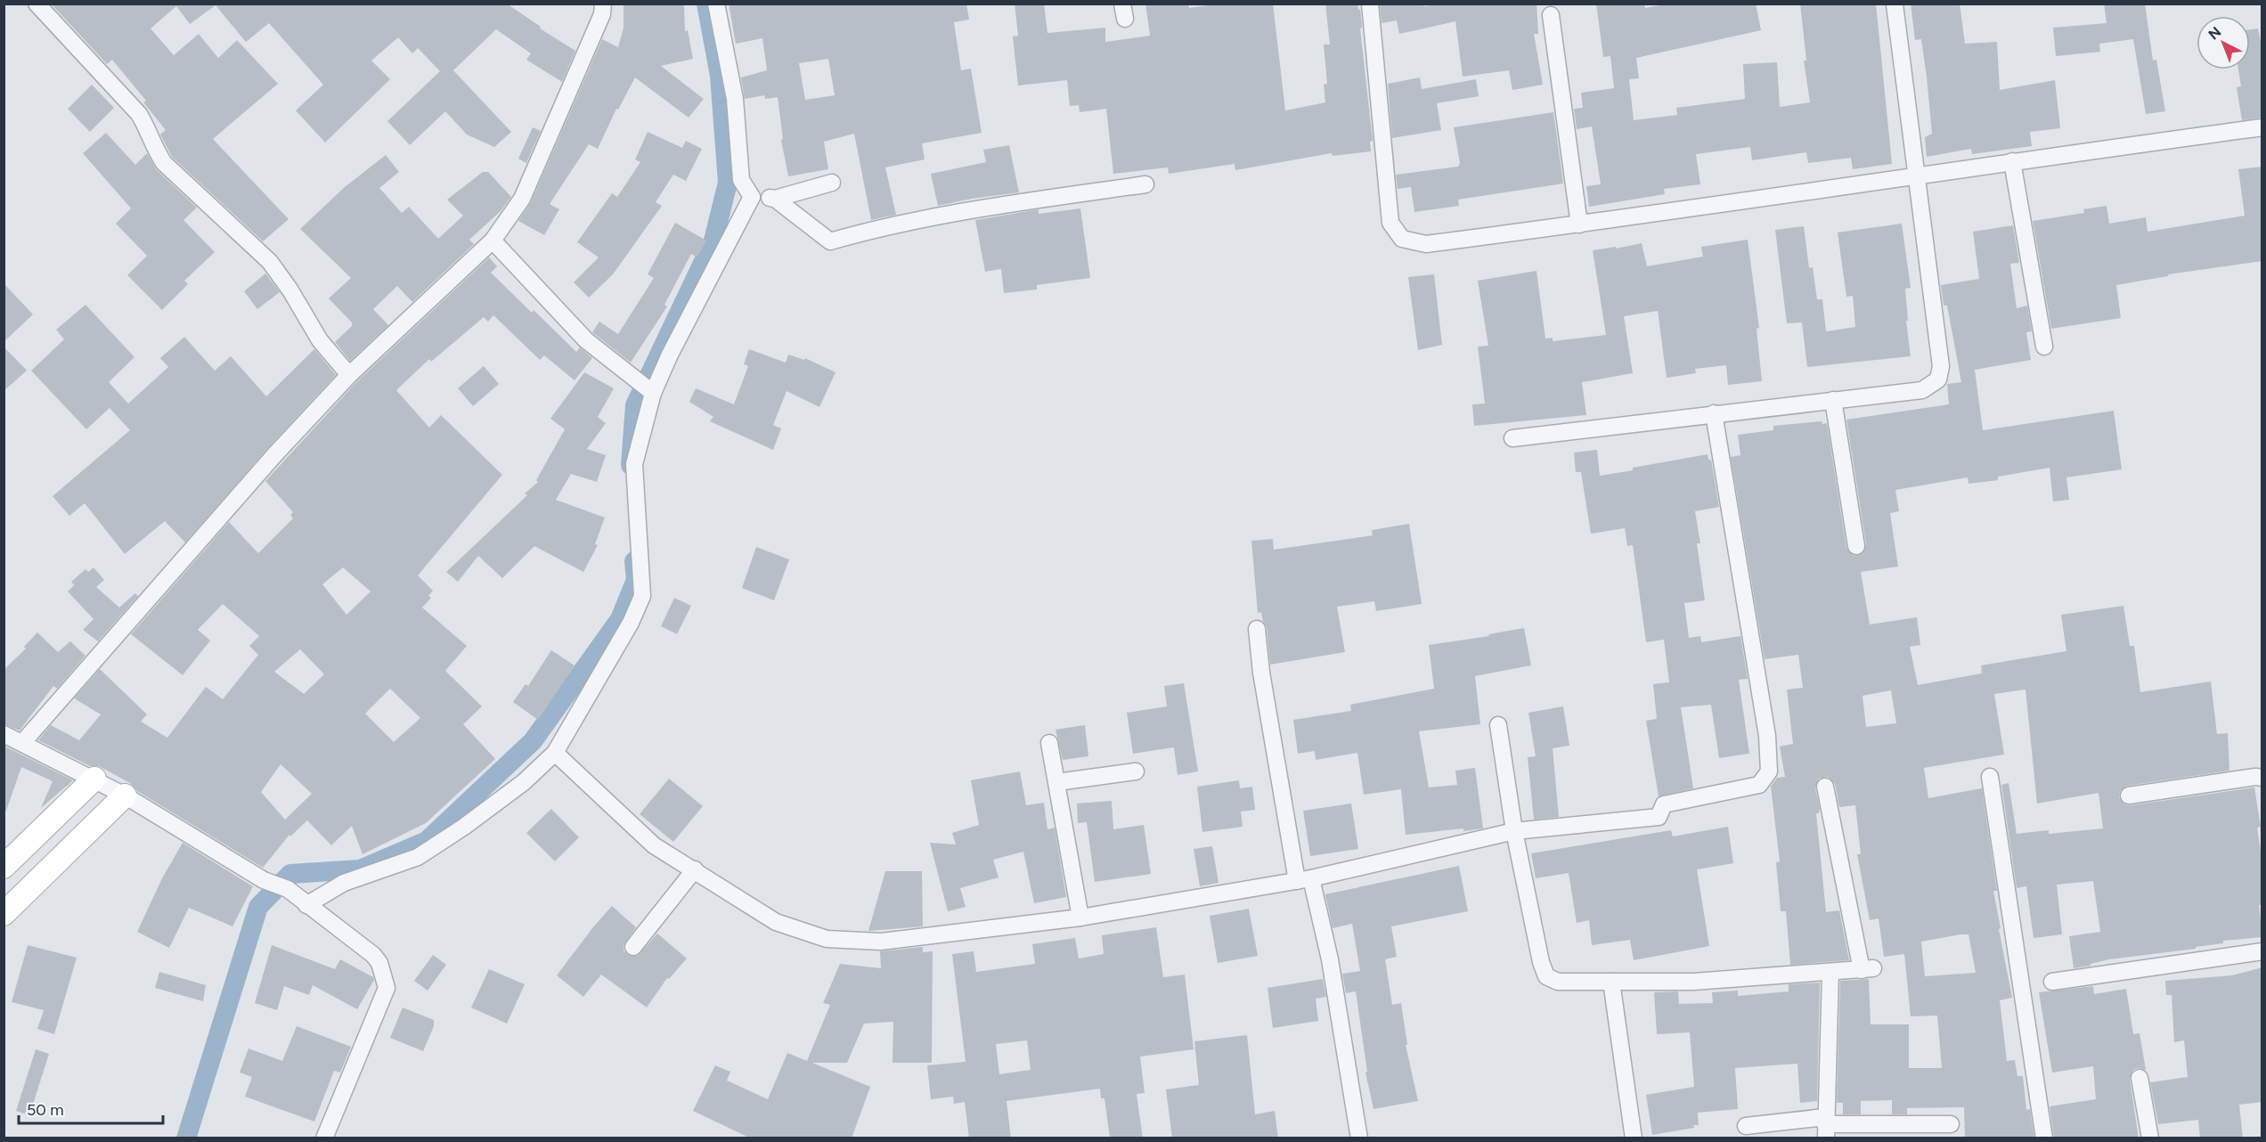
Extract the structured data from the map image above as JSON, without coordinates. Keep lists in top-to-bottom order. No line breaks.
{"scale_bar":"50 m","north":"top left"}
